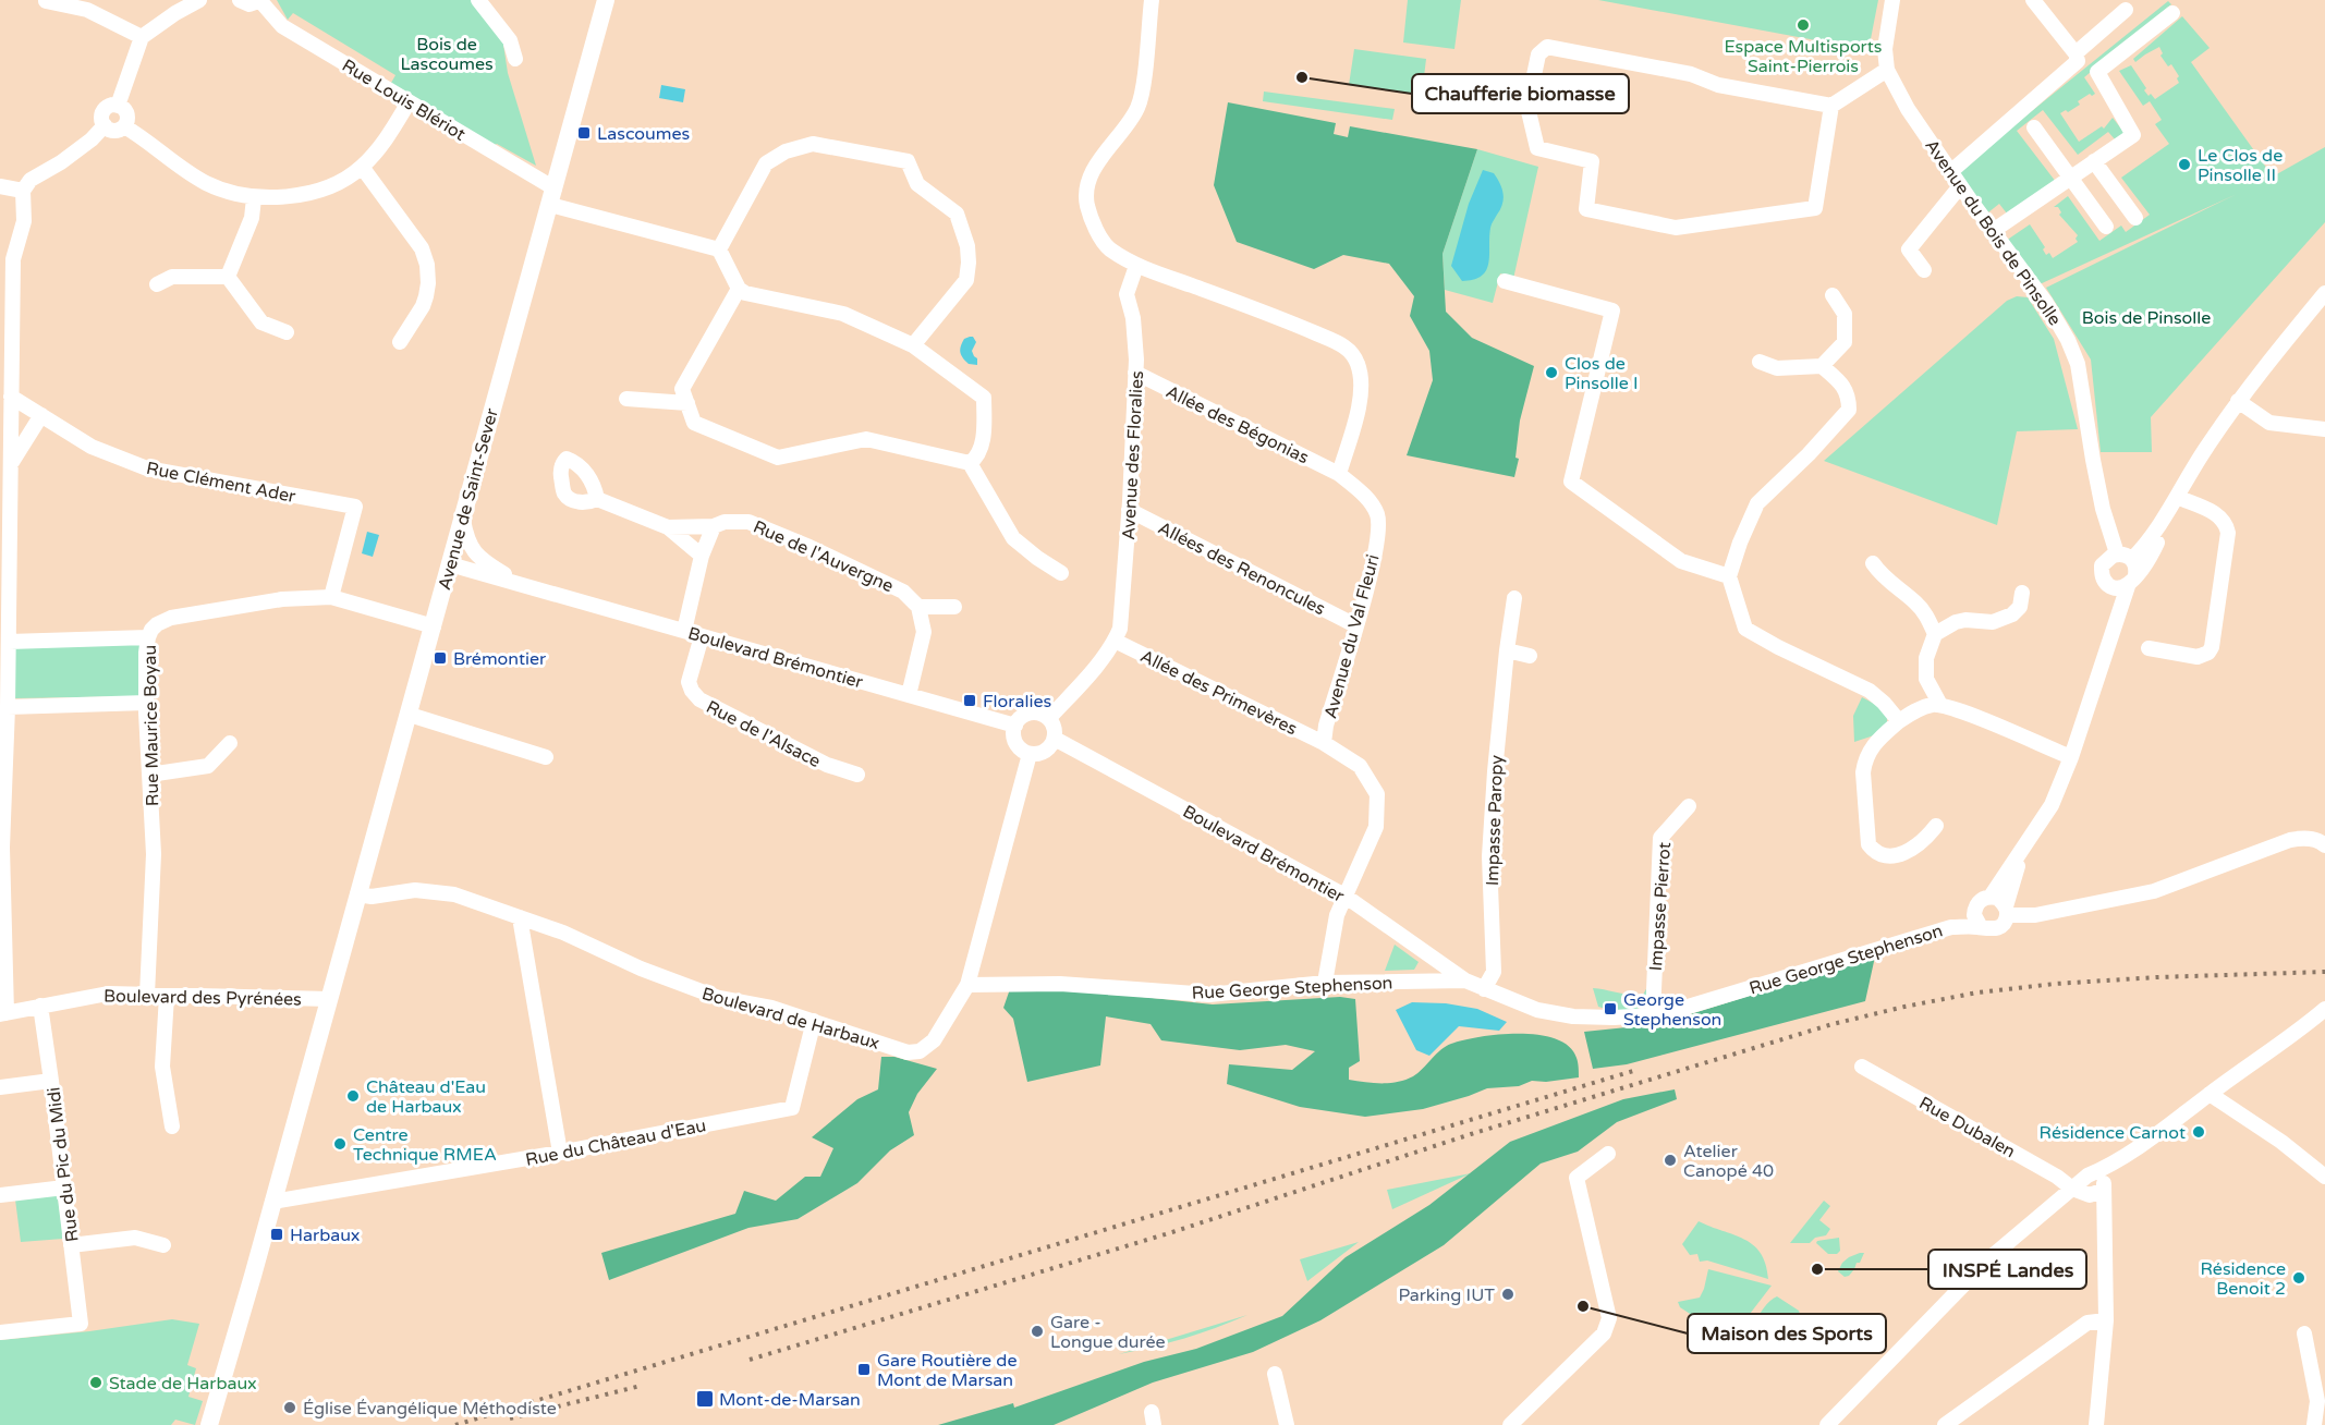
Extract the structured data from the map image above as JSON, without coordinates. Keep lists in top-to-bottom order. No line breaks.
{"streets":{"main road":["Avenue de Saint-Sever"],"street":["Rue Louis Blériot","Avenue du Bois de Pinsolle","Allée des Bégonias","Avenue des Floralies","Rue Clément Ader","Rue de l'Auvergne","Allées des Renoncules","Avenue du Val Fleuri","Boulevard Brémontier","Allée des Primevères","Rue Maurice Boyau","Rue de l'Alsace","Impasse Paropy","Impasse Pierrot","Rue George Stephenson","Boulevard des Pyrénées","Boulevard de Harbaux","Rue Dubalen","Rue du Château d'Eau","Rue du Pic du Midi"]},"crossings":[["Rue Louis Blériot","Avenue de Saint-Sever"],["Allée des Bégonias","Avenue des Floralies"],["Allée des Bégonias","Avenue du Val Fleuri"],["Avenue des Floralies","Allées des Renoncules"],["Avenue des Floralies","Boulevard Brémontier"],["Avenue des Floralies","Allée des Primevères"],["Avenue des Floralies","Boulevard de Harbaux"],["Rue Clément Ader","Rue Maurice Boyau"],["Avenue de Saint-Sever","Boulevard Brémontier"],["Avenue de Saint-Sever","Rue Maurice Boyau"],["Avenue de Saint-Sever","Boulevard des Pyrénées"],["Avenue de Saint-Sever","Boulevard de Harbaux"],["Avenue de Saint-Sever","Rue du Château d'Eau"],["Allées des Renoncules","Avenue du Val Fleuri"],["Avenue du Val Fleuri","Boulevard Brémontier"],["Avenue du Val Fleuri","Allée des Primevères"],["Avenue du Val Fleuri","Rue George Stephenson"],["Boulevard Brémontier","Rue de l'Alsace"],["Boulevard Brémontier","Rue George Stephenson"],["Boulevard Brémontier","Boulevard de Harbaux"],["Rue Maurice Boyau","Boulevard des Pyrénées"],["Impasse Paropy","Rue George Stephenson"],["Impasse Pierrot","Rue George Stephenson"],["Rue George Stephenson","Boulevard de Harbaux"],["Boulevard des Pyrénées","Rue du Pic du Midi"],["Boulevard de Harbaux","Rue du Château d'Eau"]],"parks":["Bois de Lascoumes","Bois de Pinsolle"],"places":{"other":["Espace Multisports Saint-Pierrois","Chaufferie biomasse","Le Clos de Pinsolle II","Clos de Pinsolle I","Château d'Eau de Harbaux","Résidence Carnot","Centre Technique RMEA","Atelier Canopé 40","INSPÉ Landes","Résidence Benoit 2","Parking IUT","Maison des Sports","Gare - Longue durée","Stade de Harbaux","Église Évangélique Méthodiste"],"transit":["Lascoumes","Brémontier","Floralies","George Stephenson","Harbaux","Gare Routière de Mont de Marsan","Mont-de-Marsan"]}}
